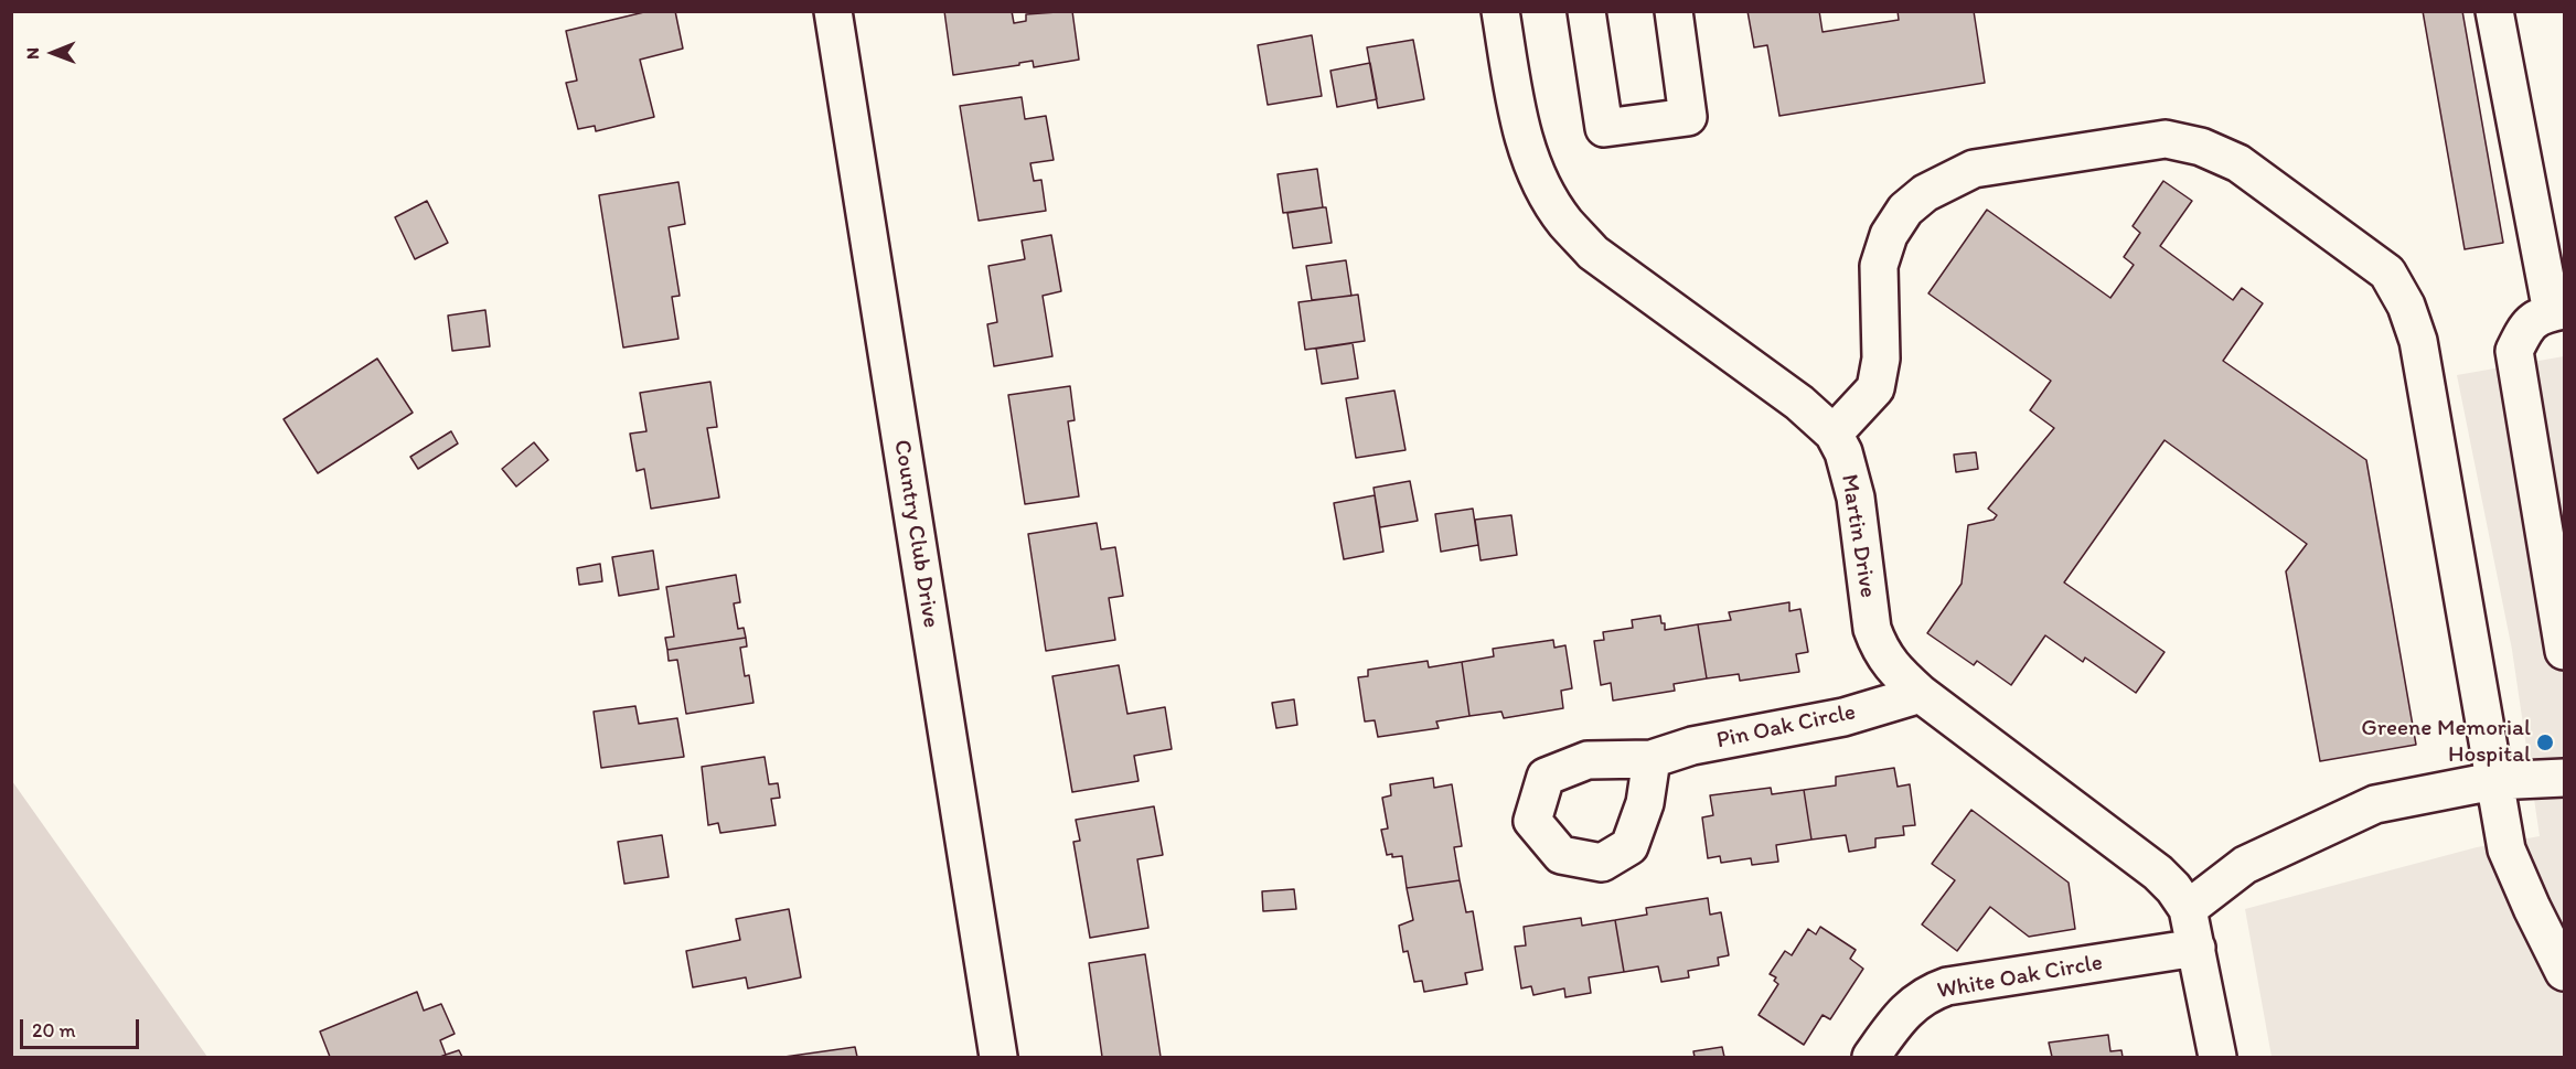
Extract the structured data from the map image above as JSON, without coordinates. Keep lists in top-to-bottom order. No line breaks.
{"streets":{"street":["Country Club Drive","Martin Drive","Pin Oak Circle","White Oak Circle"]},"crossings":[["Martin Drive","Pin Oak Circle"],["Martin Drive","White Oak Circle"]],"places":["Greene Memorial Hospital"],"scale_bar":"20 m","north":"left"}
